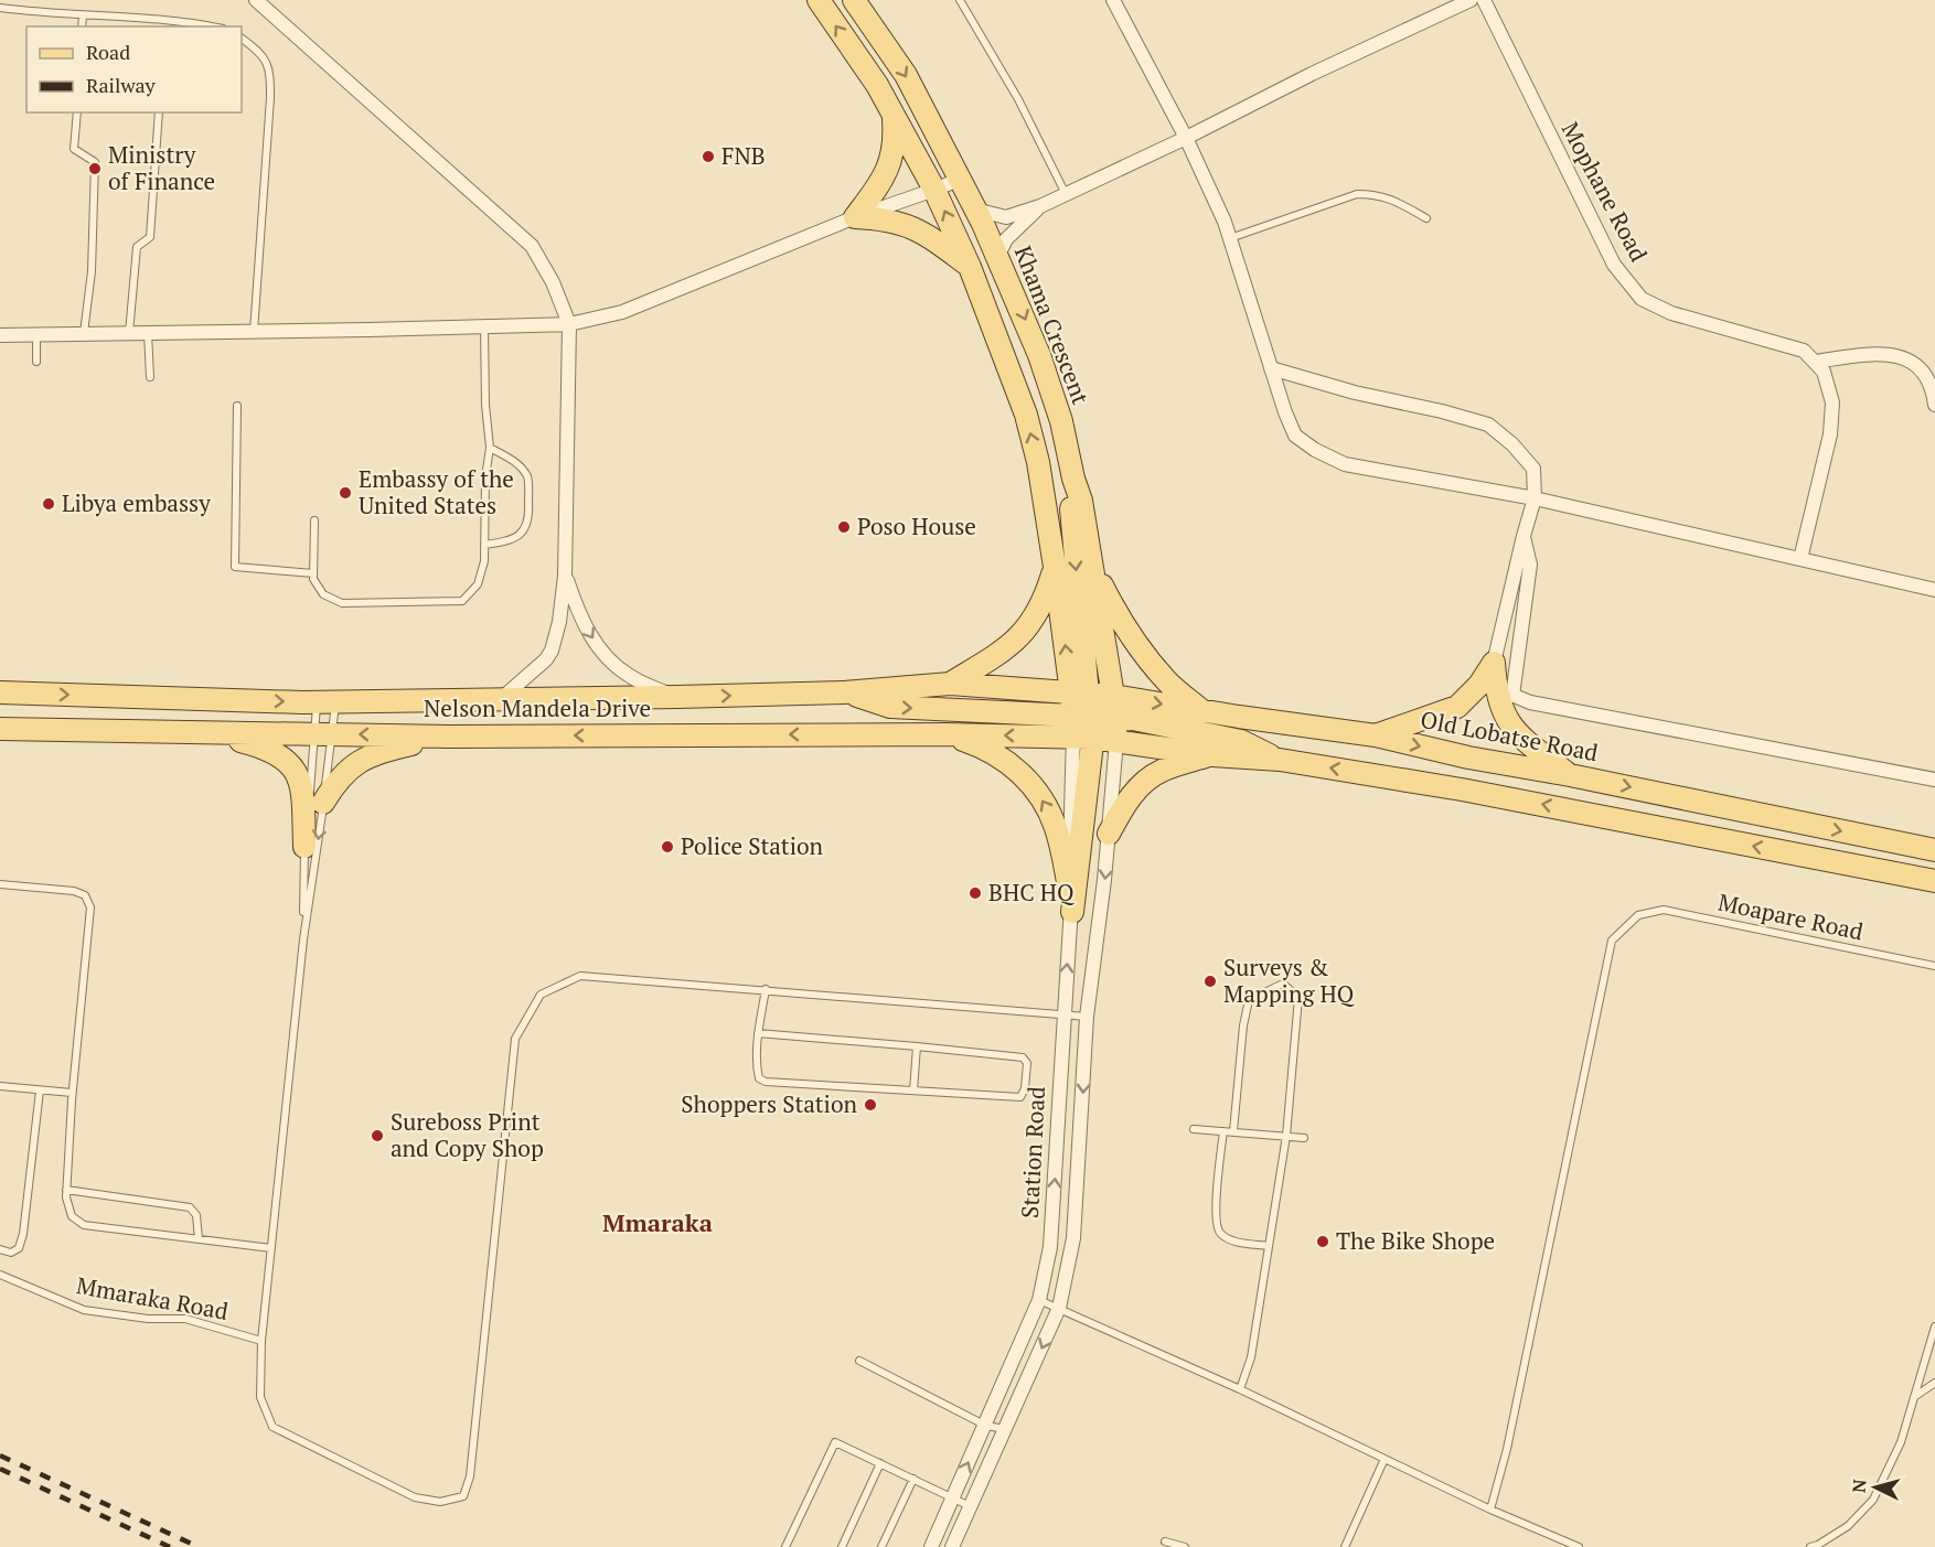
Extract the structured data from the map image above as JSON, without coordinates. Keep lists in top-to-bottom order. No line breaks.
{"streets":{"main road":["Khama Crescent","Nelson Mandela Drive","Old Lobatse Road"],"street":["Mophane Road","Station Road"],"lane":["Moapare Road","Mmaraka Road"]},"crossings":[["Khama Crescent","Nelson Mandela Drive"],["Khama Crescent","Old Lobatse Road"],["Khama Crescent","Station Road"],["Nelson Mandela Drive","Old Lobatse Road"],["Nelson Mandela Drive","Station Road"],["Old Lobatse Road","Station Road"]],"districts":["Mmaraka"],"places":["FNB","Ministry of Finance","Embassy of the United States","Libya embassy","Poso House","Police Station","BHC HQ","Surveys & Mapping HQ","Shoppers Station","Sureboss Print and Copy Shop","The Bike Shope"],"legend":["Road","Railway"],"north":"left"}
